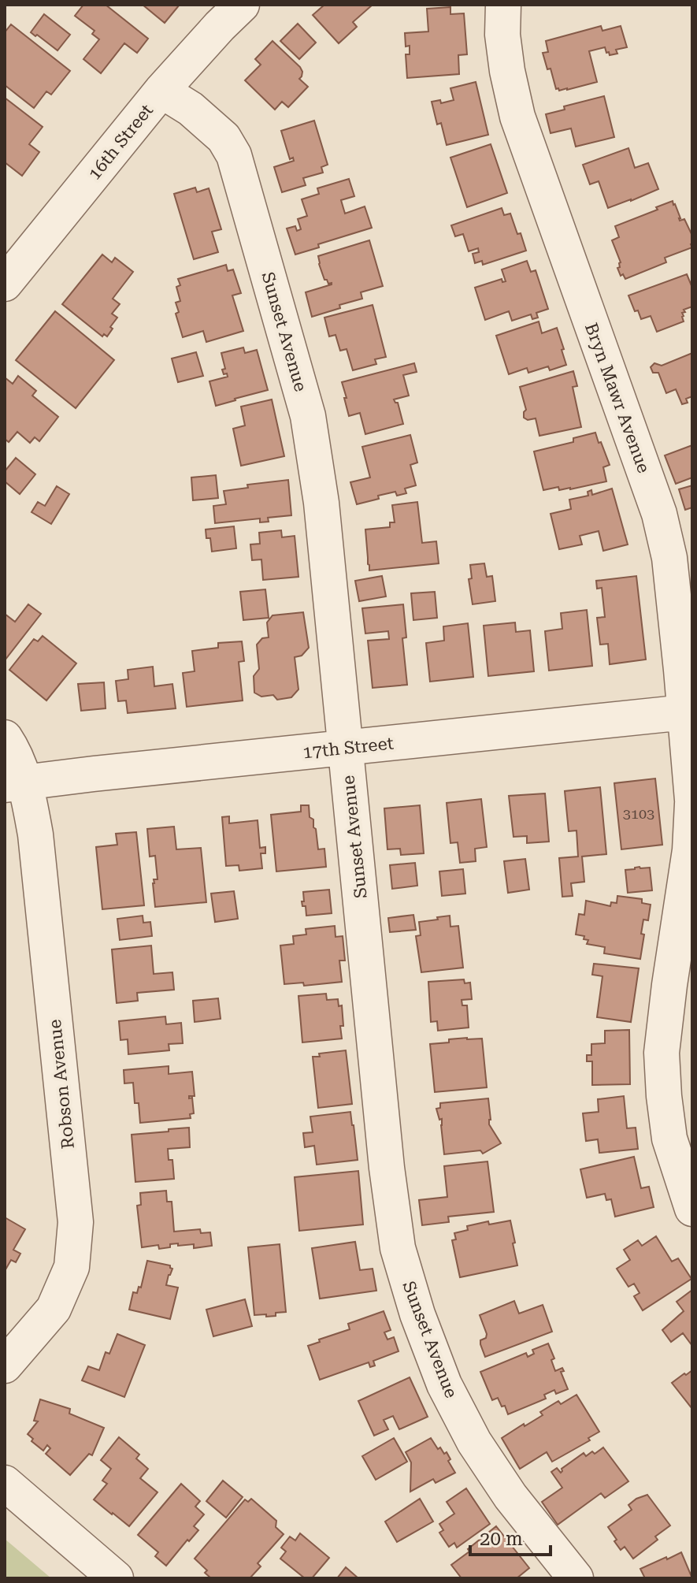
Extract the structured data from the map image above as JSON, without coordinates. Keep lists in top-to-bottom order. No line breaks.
{"streets":{"street":["16th Street","Sunset Avenue","Bryn Mawr Avenue","17th Street","Robson Avenue"]},"crossings":[["16th Street","Sunset Avenue"],["Sunset Avenue","17th Street"],["Bryn Mawr Avenue","17th Street"],["17th Street","Robson Avenue"]],"house_numbers":["3103"],"scale_bar":"20 m"}
